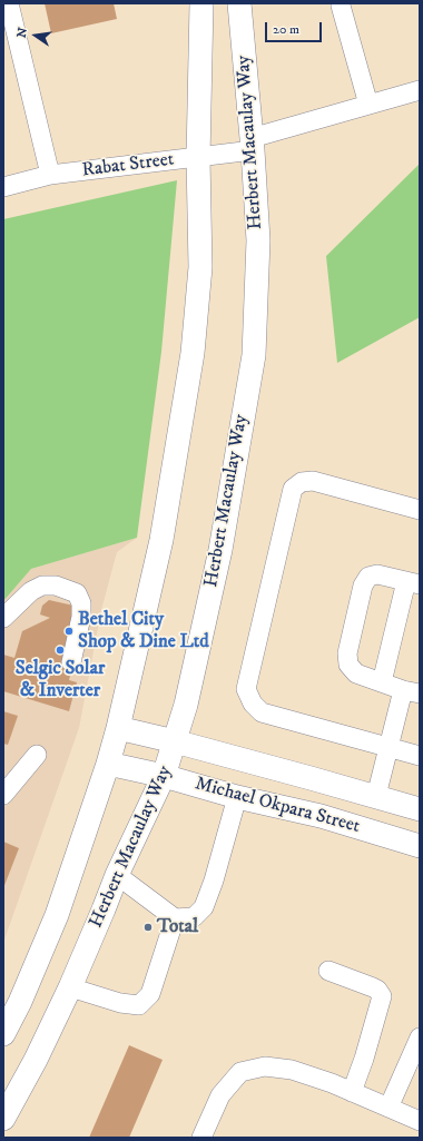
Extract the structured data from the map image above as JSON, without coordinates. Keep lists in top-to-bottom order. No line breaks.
{"streets":{"main road":["Herbert Macaulay Way","Michael Okpara Street"],"street":["Rabat Street"]},"crossings":[["Herbert Macaulay Way","Rabat Street"],["Herbert Macaulay Way","Michael Okpara Street"]],"places":["Bethel City Shop & Dine Ltd","Selgic Solar & Inverter","Total"],"scale_bar":"20 m","north":"left"}
